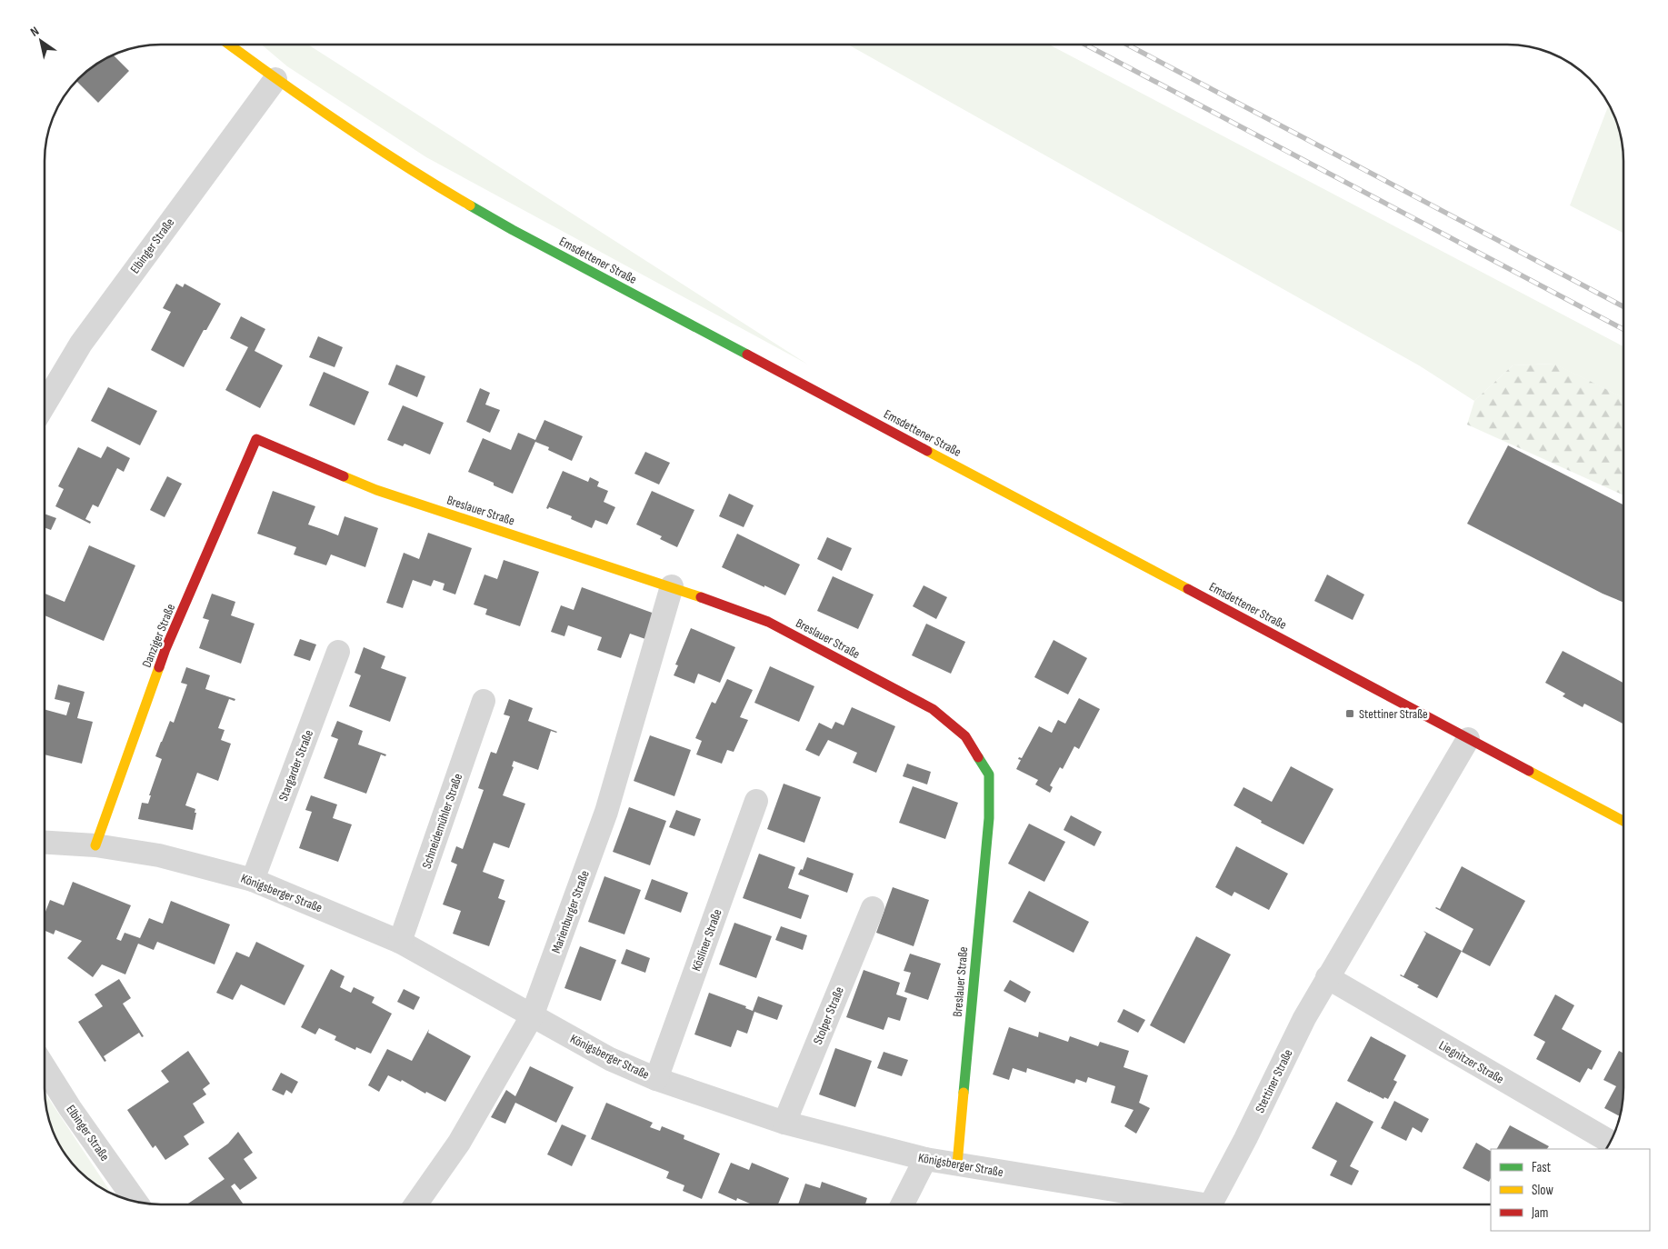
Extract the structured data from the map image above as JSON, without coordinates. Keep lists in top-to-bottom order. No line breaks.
{"streets":{"street":["Elbinger Straße","Emsdettener Straße","Breslauer Straße","Danziger Straße","Stargarder Straße","Schneidemühler Straße","Königsberger Straße","Marienburger Straße","Kösliner Straße","Stolper Straße","Liegnitzer Straße","Stettiner Straße"]},"crossings":[["Elbinger Straße","Emsdettener Straße"],["Emsdettener Straße","Stettiner Straße"],["Breslauer Straße","Danziger Straße"],["Breslauer Straße","Königsberger Straße"],["Breslauer Straße","Marienburger Straße"],["Danziger Straße","Königsberger Straße"],["Stargarder Straße","Königsberger Straße"],["Schneidemühler Straße","Königsberger Straße"],["Königsberger Straße","Marienburger Straße"],["Königsberger Straße","Kösliner Straße"],["Königsberger Straße","Stolper Straße"],["Liegnitzer Straße","Stettiner Straße"]],"places":{"transit":["Stettiner Straße"]},"legend":["Fast","Slow","Jam"],"north":"top left"}
